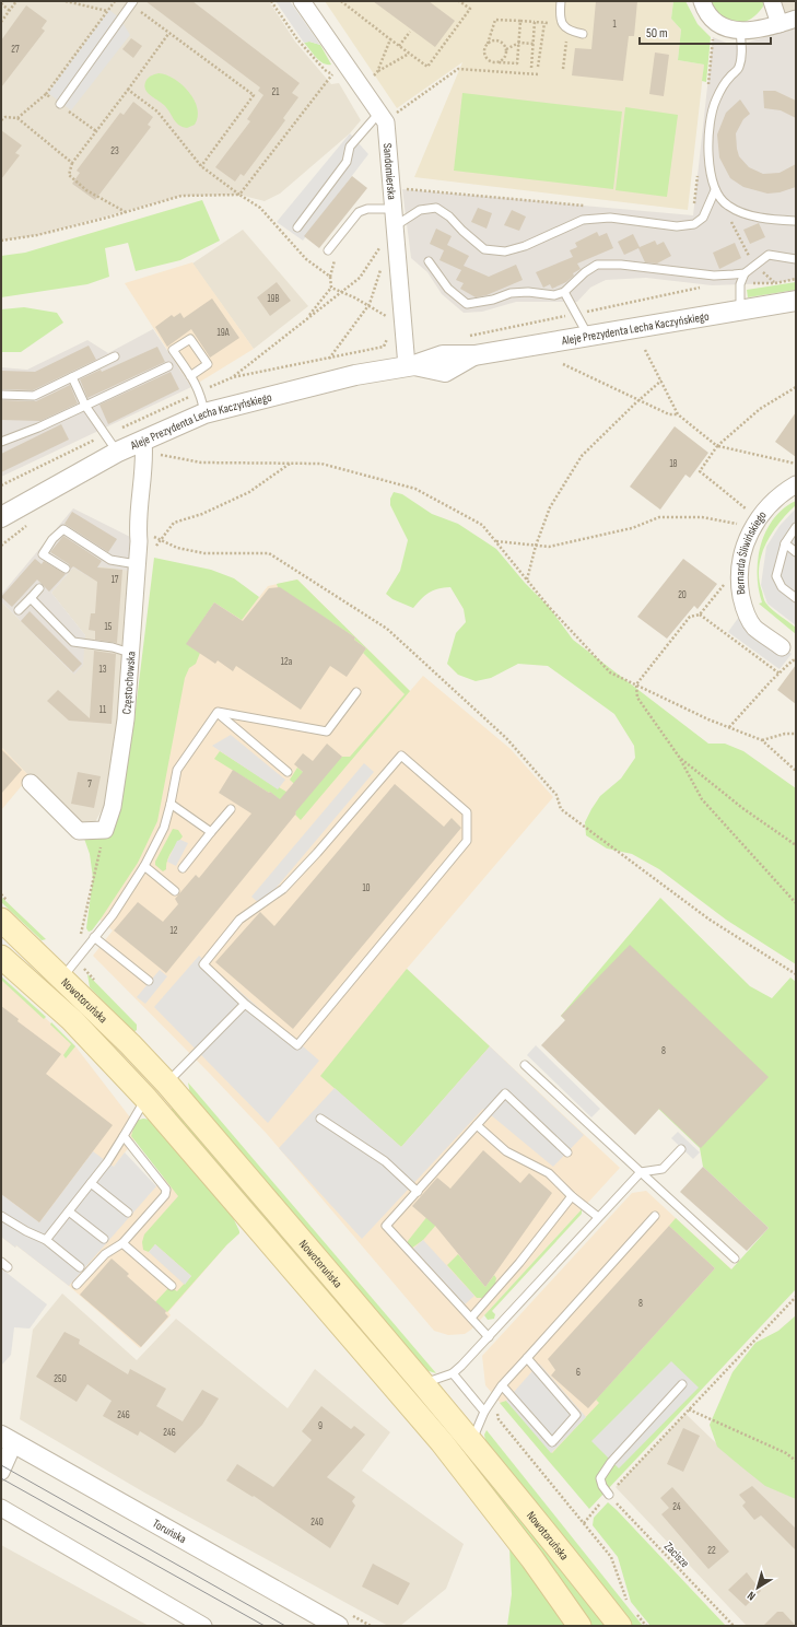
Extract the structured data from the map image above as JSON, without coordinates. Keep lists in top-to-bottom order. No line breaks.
{"streets":{"main road":["Nowotoruńska"],"street":["Sandomierska","Aleje Prezydenta Lecha Kaczyńskiego","Bernarda Śliwińskiego","Częstochowska","Toruńska"],"path":["Zacisze"]},"crossings":[["Sandomierska","Aleje Prezydenta Lecha Kaczyńskiego"],["Aleje Prezydenta Lecha Kaczyńskiego","Częstochowska"]],"house_numbers":["1","27","21","23","19B","19A","18","17","20","15","12a","13","11","7","10","12","8","8","6","250","246","9","246","24","240","22"],"scale_bar":"50 m","north":"bottom left"}
